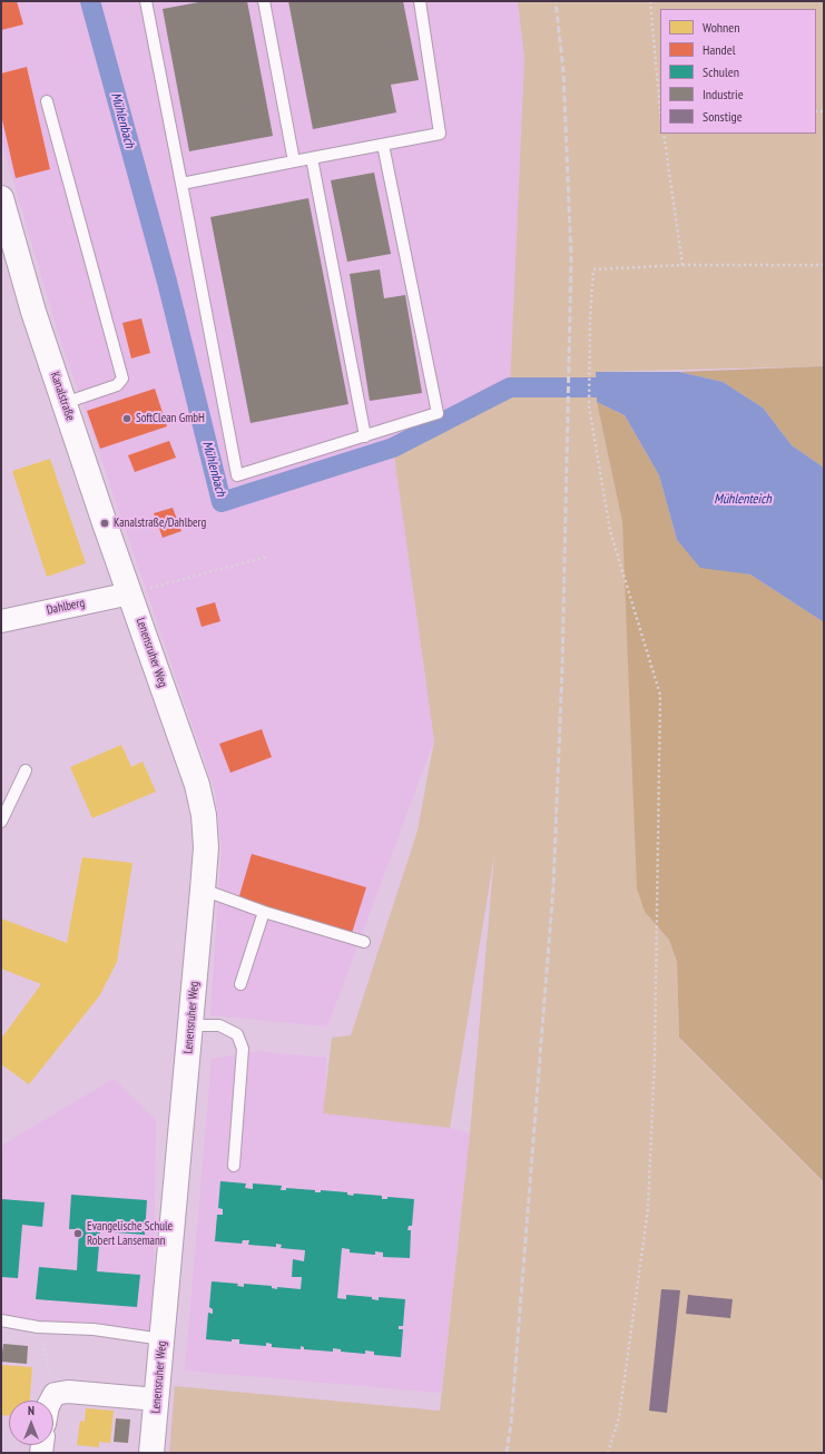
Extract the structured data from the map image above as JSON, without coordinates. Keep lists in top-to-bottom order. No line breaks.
{"streets":{"street":["Kanalstraße","Dahlberg","Lenensruher Weg"]},"crossings":[["Kanalstraße","Dahlberg"],["Kanalstraße","Lenensruher Weg"],["Dahlberg","Lenensruher Weg"]],"water":["Mühlenbach","Mühlenteich"],"places":["SoftClean GmbH","Kanalstraße/Dahlberg","Evangelische Schule Robert Lansemann"],"legend":["Wohnen","Handel","Schulen","Industrie","Sonstige"],"north":"top"}
